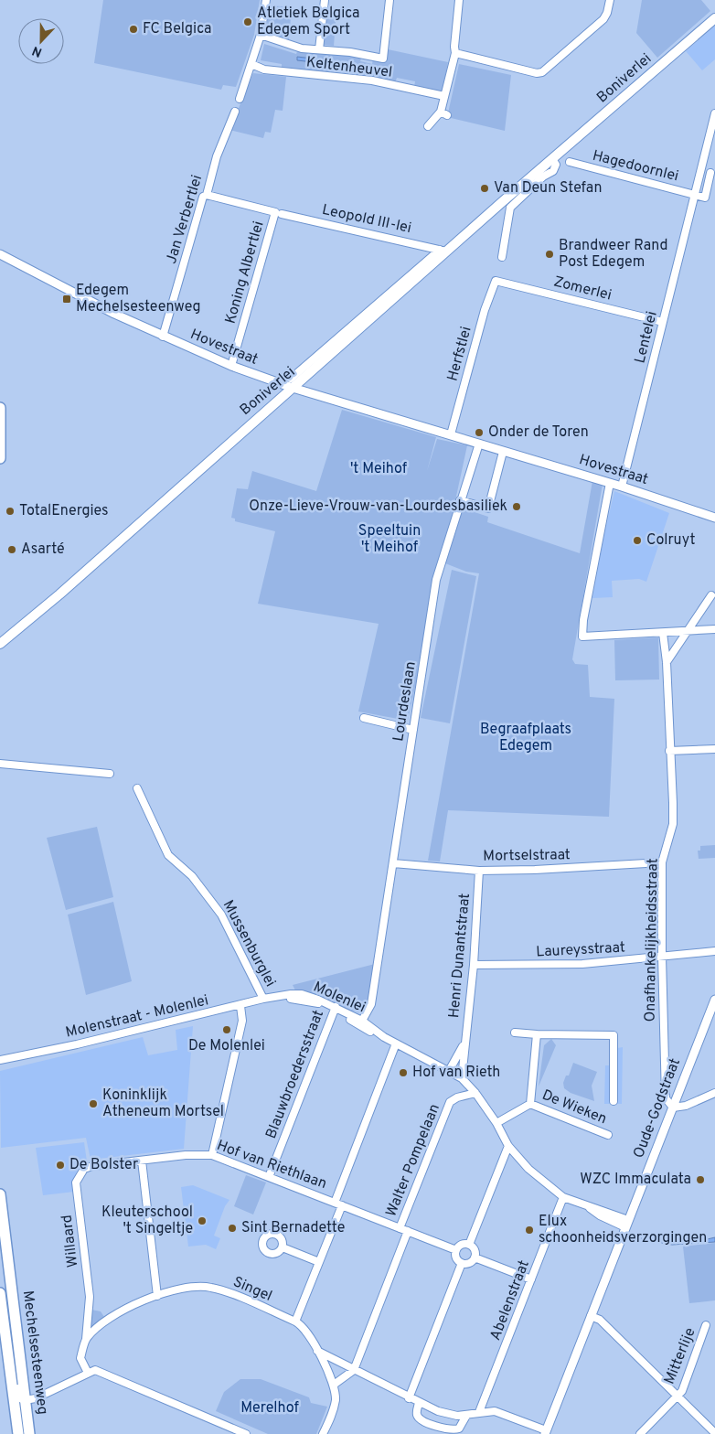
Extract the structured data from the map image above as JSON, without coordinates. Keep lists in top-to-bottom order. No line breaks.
{"streets":{"main road":["Boniverlei","Mechelsesteenweg"],"street":["Keltenheuvel","Hagedoornlei","Jan Verbertlei","Leopold III-lei","Koning Albertlei","Zomerlei","Lentelei","Hovestraat","Herfstlei","Lourdeslaan","Mortselstraat","Onafhankelijkheidsstraat","Mussenburglei","Laureysstraat","Henri Dunantstraat","Molenlei","Molenstraat - Molenlei","Blauwbroedersstraat","De Wieken","Oude-Godstraat","Walter Pompelaan","Hof van Riethlaan","Willaard","Singel","Abelenstraat","Mitterlije"]},"crossings":[["Boniverlei","Leopold III-lei"],["Boniverlei","Hovestraat"],["Hagedoornlei","Lentelei"],["Jan Verbertlei","Leopold III-lei"],["Jan Verbertlei","Hovestraat"],["Leopold III-lei","Koning Albertlei"],["Koning Albertlei","Hovestraat"],["Zomerlei","Lentelei"],["Zomerlei","Herfstlei"],["Lentelei","Hovestraat"],["Hovestraat","Herfstlei"],["Hovestraat","Lourdeslaan"],["Lourdeslaan","Mortselstraat"],["Lourdeslaan","Molenlei"],["Mortselstraat","Onafhankelijkheidsstraat"],["Mortselstraat","Henri Dunantstraat"],["Onafhankelijkheidsstraat","Laureysstraat"],["Onafhankelijkheidsstraat","Oude-Godstraat"],["Mussenburglei","Molenstraat - Molenlei"],["Laureysstraat","Henri Dunantstraat"],["Molenlei","Molenstraat - Molenlei"],["Molenlei","Blauwbroedersstraat"],["Molenstraat - Molenlei","Blauwbroedersstraat"],["Blauwbroedersstraat","Hof van Riethlaan"],["Walter Pompelaan","Hof van Riethlaan"],["Hof van Riethlaan","Willaard"],["Willaard","Singel"]],"parks":["'t Meihof","Speeltuin 't Meihof","Begraafplaats Edegem","Merelhof"],"places":{"other":["Atletiek Belgica Edegem Sport","FC Belgica","Van Deun Stefan","Brandweer Rand Post Edegem","Onder de Toren","Onze-Lieve-Vrouw-van-Lourdesbasiliek","TotalEnergies","Colruyt","Asarté","De Molenlei","Hof van Rieth","Koninklijk Atheneum Mortsel","De Bolster","WZC Immaculata","Kleuterschool 't Singeltje","Sint Bernadette","Elux schoonheidsverzorgingen"],"transit":["Edegem Mechelsesteenweg"]},"north":"bottom"}
